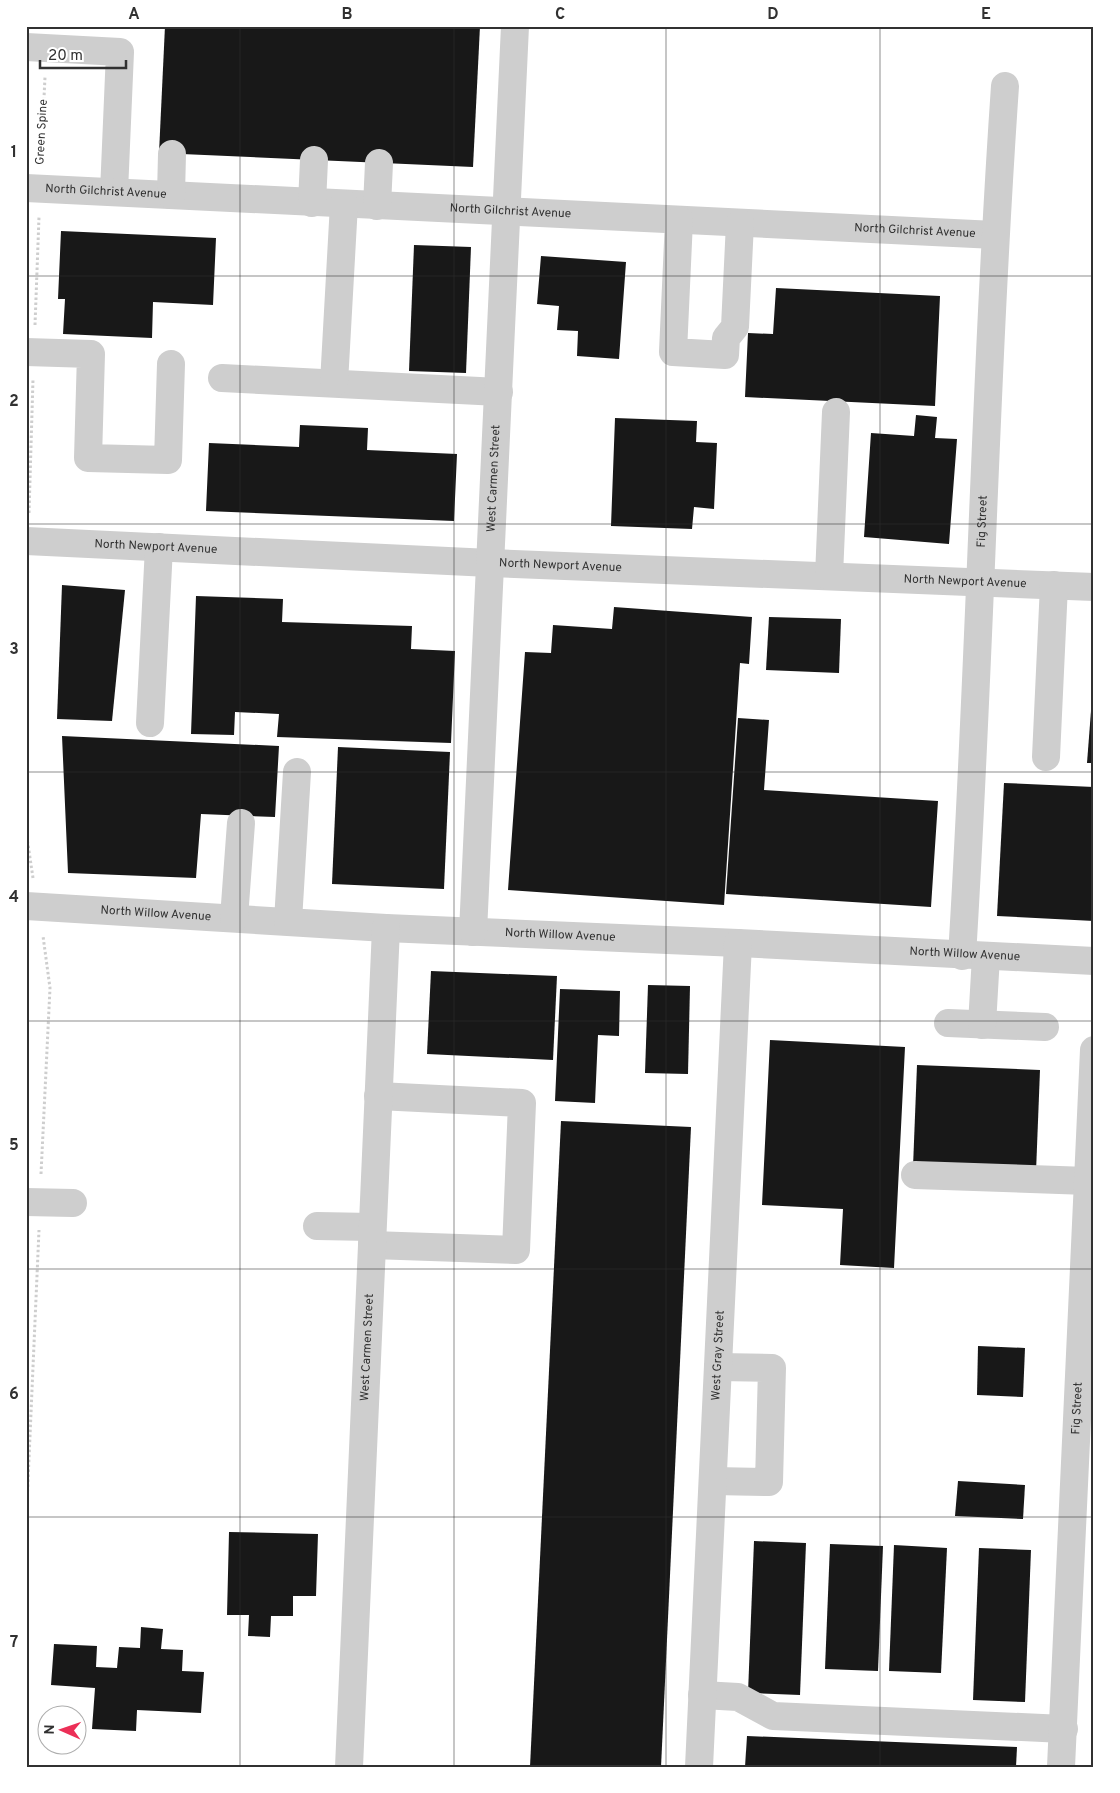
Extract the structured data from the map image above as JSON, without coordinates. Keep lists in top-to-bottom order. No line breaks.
{"streets":{"street":["North Gilchrist Avenue","West Carmen Street","Fig Street","North Newport Avenue","North Willow Avenue","West Gray Street"],"path":["Green Spine"]},"crossings":[["Green Spine","North Gilchrist Avenue"],["Green Spine","North Newport Avenue"],["North Gilchrist Avenue","West Carmen Street"],["North Gilchrist Avenue","Fig Street"],["West Carmen Street","North Newport Avenue"],["West Carmen Street","North Willow Avenue"],["Fig Street","North Newport Avenue"],["Fig Street","North Willow Avenue"],["North Willow Avenue","West Gray Street"]],"scale_bar":"20 m","north":"left","grid":{"columns":["A","B","C","D","E"],"rows":["1","2","3","4","5","6","7"]}}
